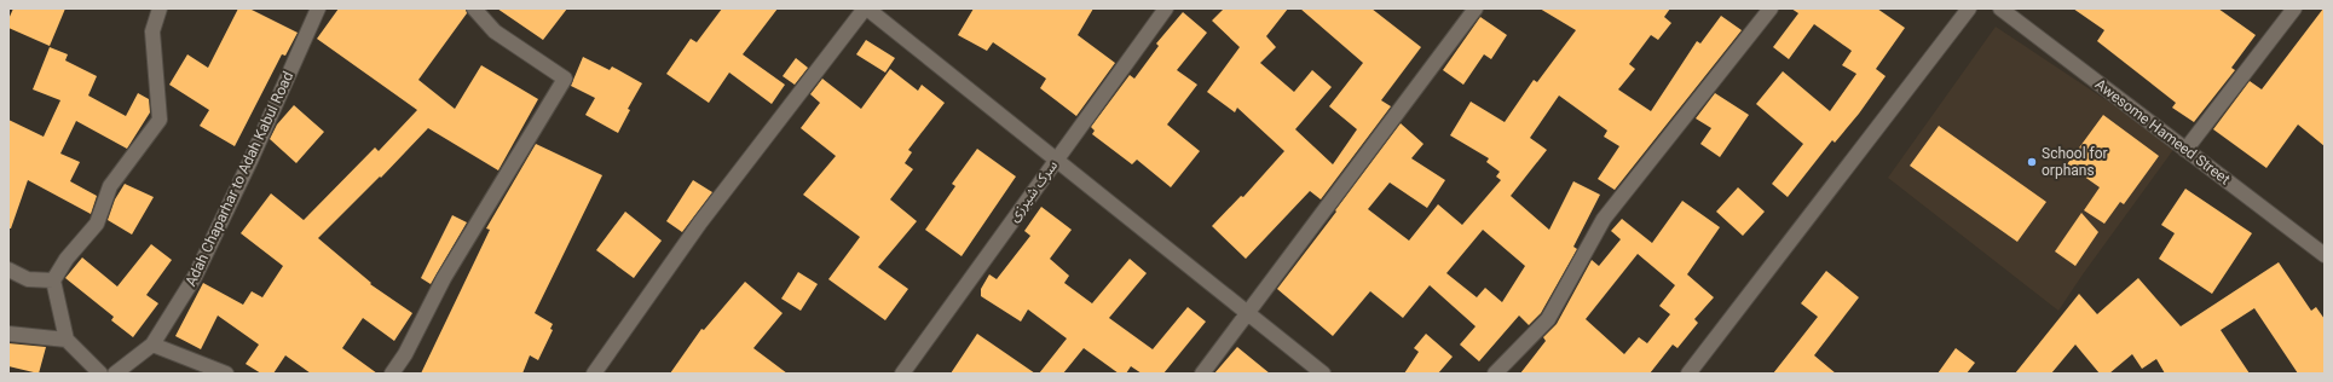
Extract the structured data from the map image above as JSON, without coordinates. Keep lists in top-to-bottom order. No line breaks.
{"streets":{"street":["Awesome Hameed Street","Adah Chaparhar to Adah Kabul Road","سرک شیرزی"]},"places":["School for orphans"]}
